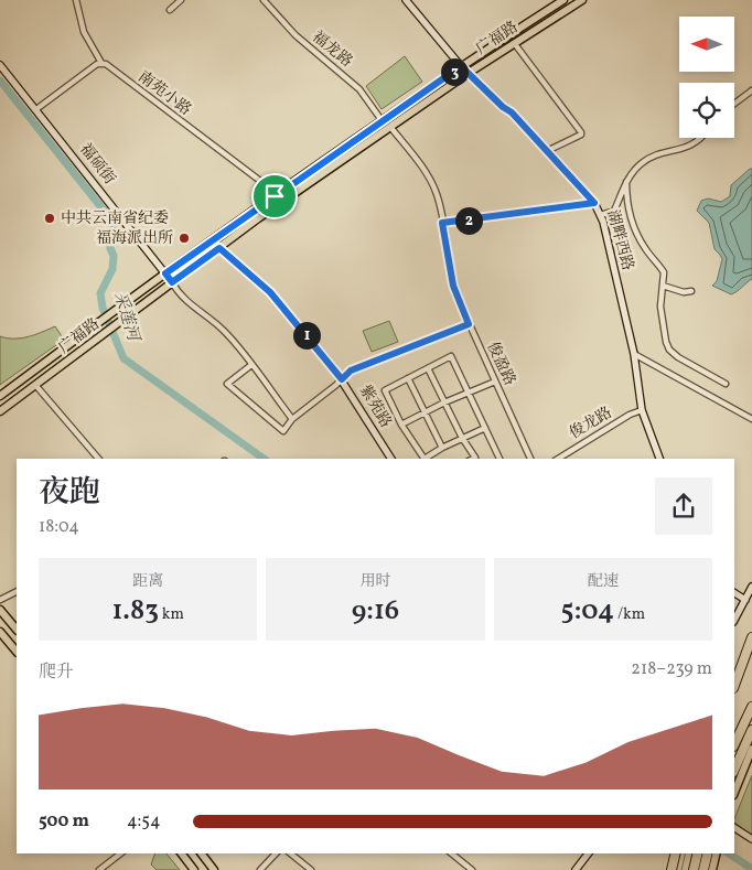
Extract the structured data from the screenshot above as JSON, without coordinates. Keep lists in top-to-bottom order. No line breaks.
{"streets":{"main road":["广福路"],"street":["福龙路","南苑小路","福硕街","湖畔西路","俊盈路","紫苑路","俊龙路"]},"crossings":[["广福路","福龙路"],["广福路","南苑小路"],["广福路","福硕街"],["广福路","湖畔西路"],["广福路","俊盈路"],["广福路","紫苑路"],["湖畔西路","俊龙路"]],"water":["采莲河"],"places":["中共云南省纪委","福海派出所"],"north":"left","page":{"pins":["3","2","1"],"heading":["夜跑","18:04"],"stats":[["距离","1.83 km"],["用时","9:16"],["配速","5:04 /km"]],"chart":["爬升","218–239 m"],"list":[{"name":"500 m","note":"4:54"}]}}
